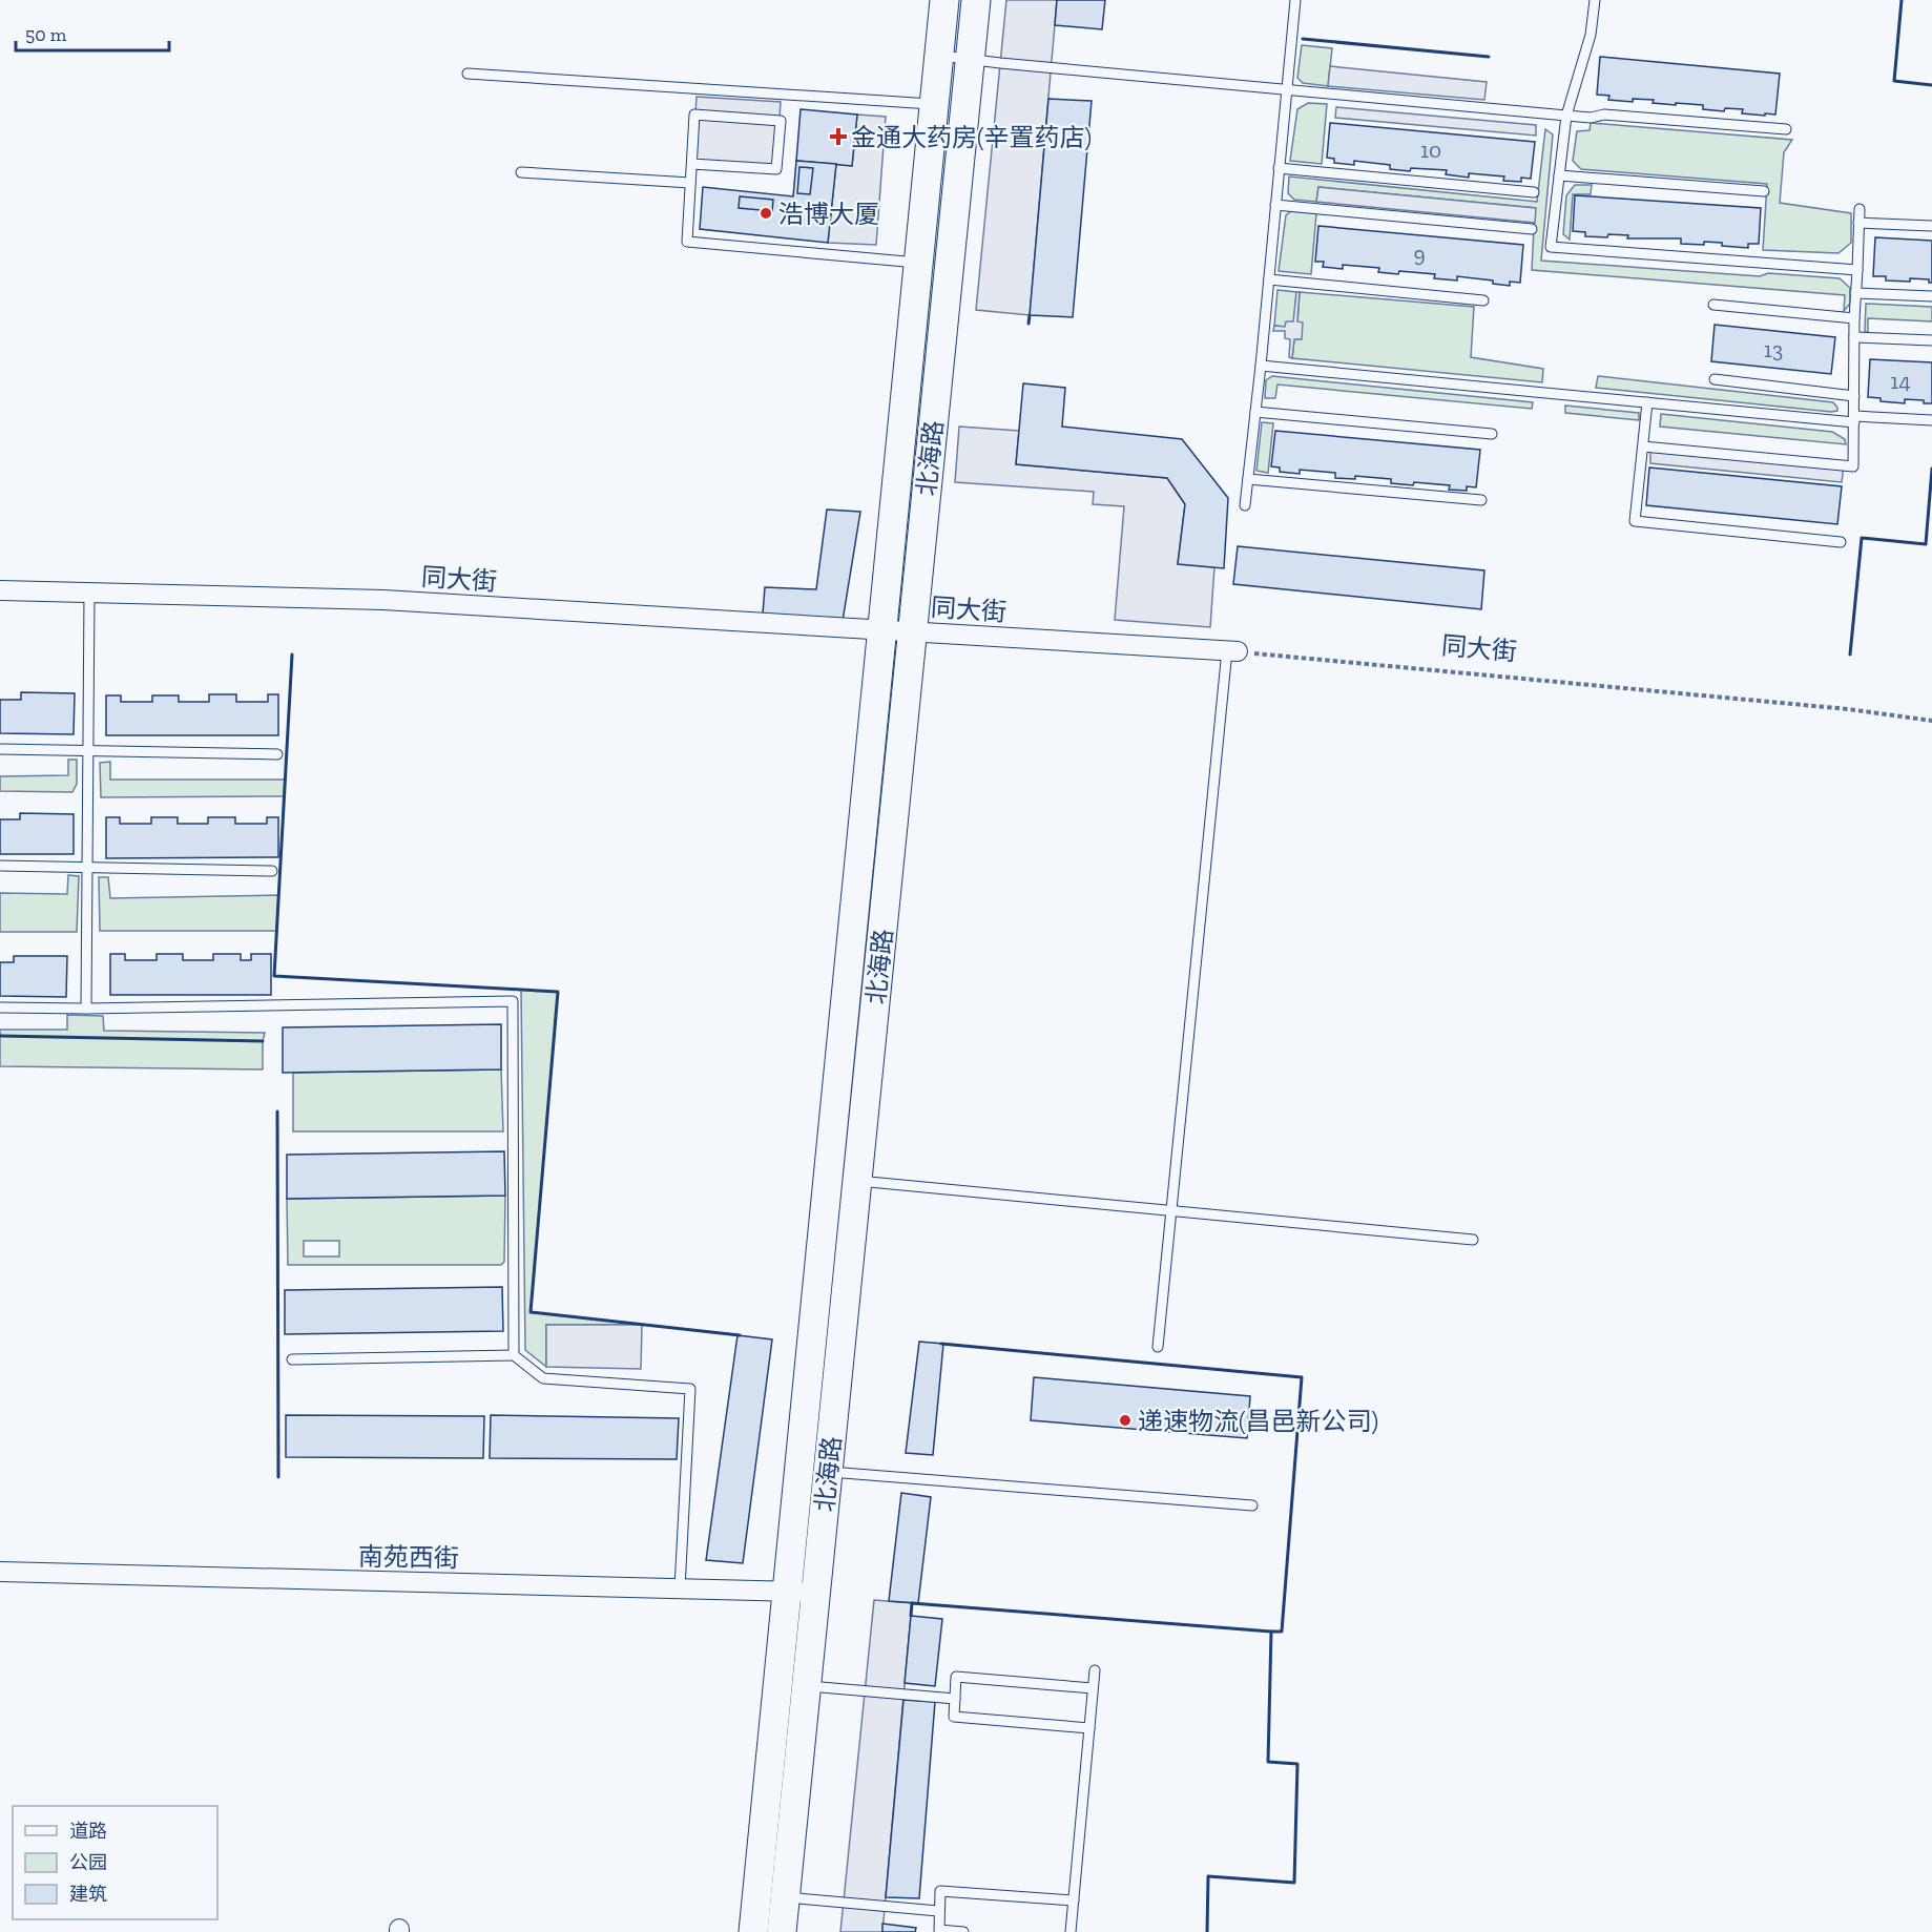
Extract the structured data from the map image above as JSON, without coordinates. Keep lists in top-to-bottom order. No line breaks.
{"streets":{"main road":["北海路"],"street":["同大街","南苑西街"]},"crossings":[["北海路","同大街"],["北海路","南苑西街"]],"places":{"health":["金通大药房(辛置药店)"],"other":["浩博大厦","递速物流(昌邑新公司)"]},"house_numbers":["10","9","13","14"],"legend":["道路","公园","建筑"],"scale_bar":"50 m"}
